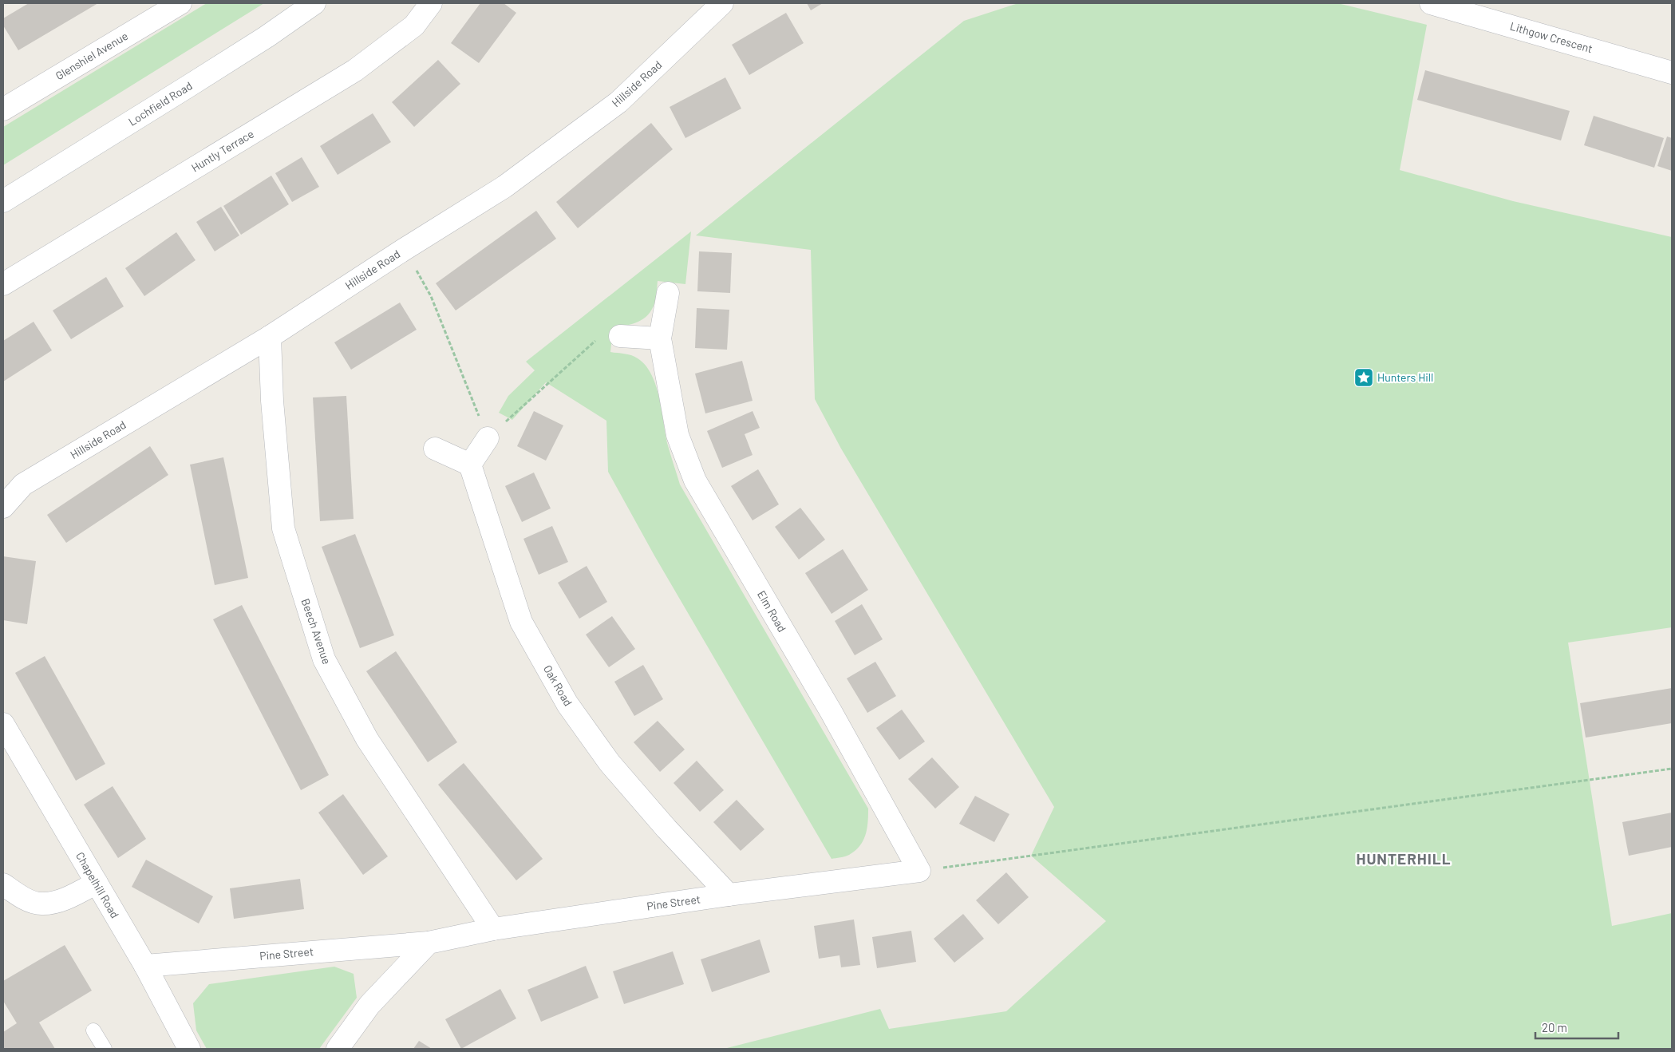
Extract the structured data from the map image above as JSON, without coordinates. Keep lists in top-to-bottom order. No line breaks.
{"streets":{"street":["Lithgow Crescent","Glenshiel Avenue","Hillside Road","Lochfield Road","Huntly Terrace","Elm Road","Beech Avenue","Oak Road","Chapelhill Road","Pine Street"]},"crossings":[["Hillside Road","Beech Avenue"],["Elm Road","Pine Street"],["Beech Avenue","Pine Street"],["Oak Road","Pine Street"],["Chapelhill Road","Pine Street"]],"districts":["HUNTERHILL"],"places":{"place":["Hunters Hill"]},"scale_bar":"20 m"}
